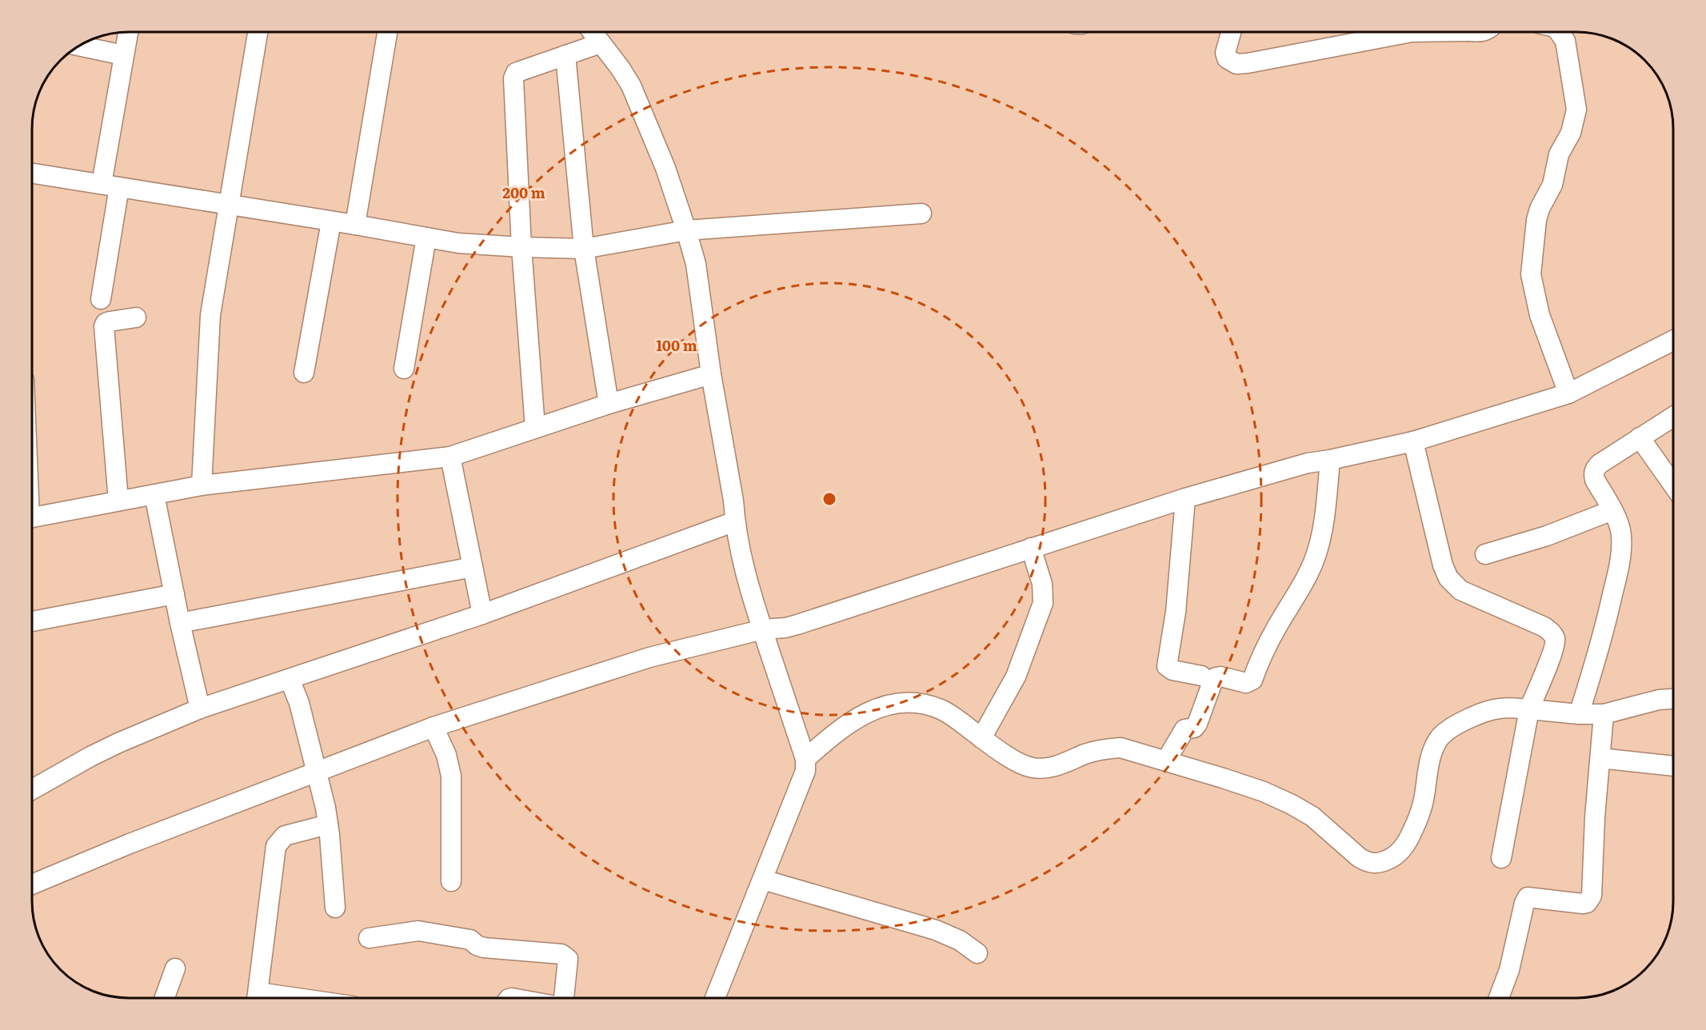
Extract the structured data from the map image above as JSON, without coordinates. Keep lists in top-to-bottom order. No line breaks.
{"rings":["200 m","100 m"]}
